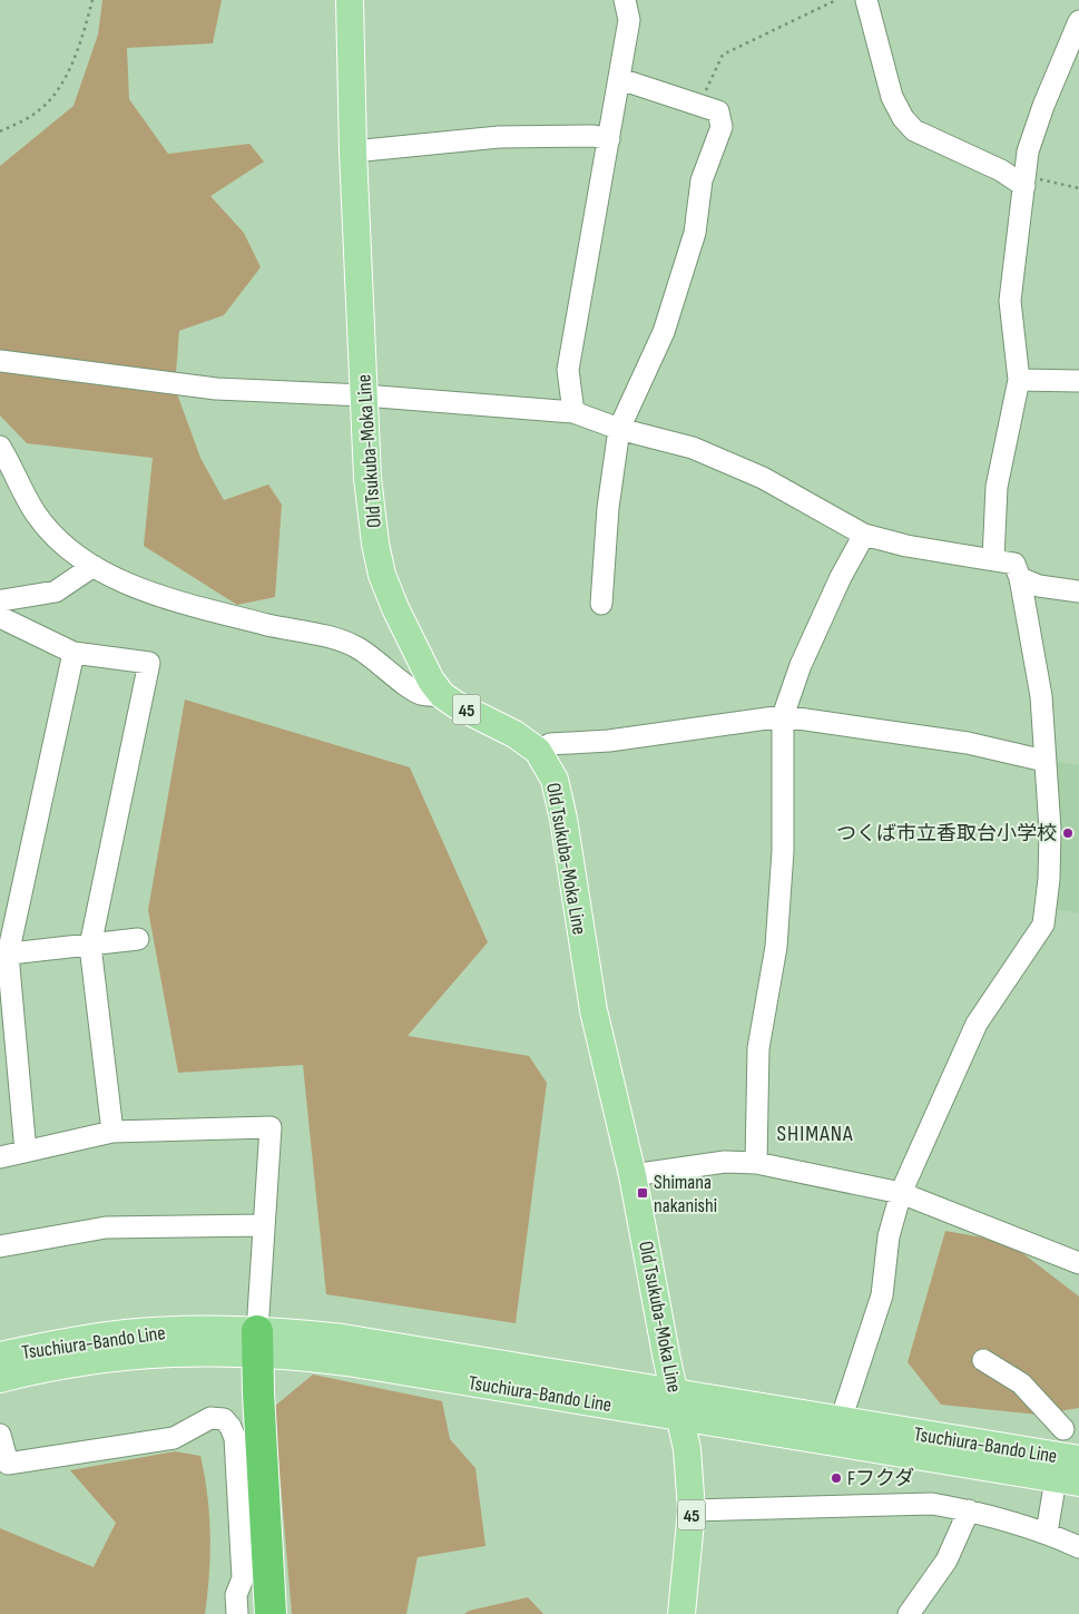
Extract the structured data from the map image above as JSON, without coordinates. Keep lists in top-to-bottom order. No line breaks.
{"streets":{"main road":["Old Tsukuba-Moka Line","45","Tsuchiura-Bando Line"]},"crossings":[["Old Tsukuba-Moka Line","Tsuchiura-Bando Line"]],"districts":["SHIMANA"],"places":{"other":["つくば市立香取台小学校","Fフクダ"],"transit":["Shimana nakanishi"]}}
